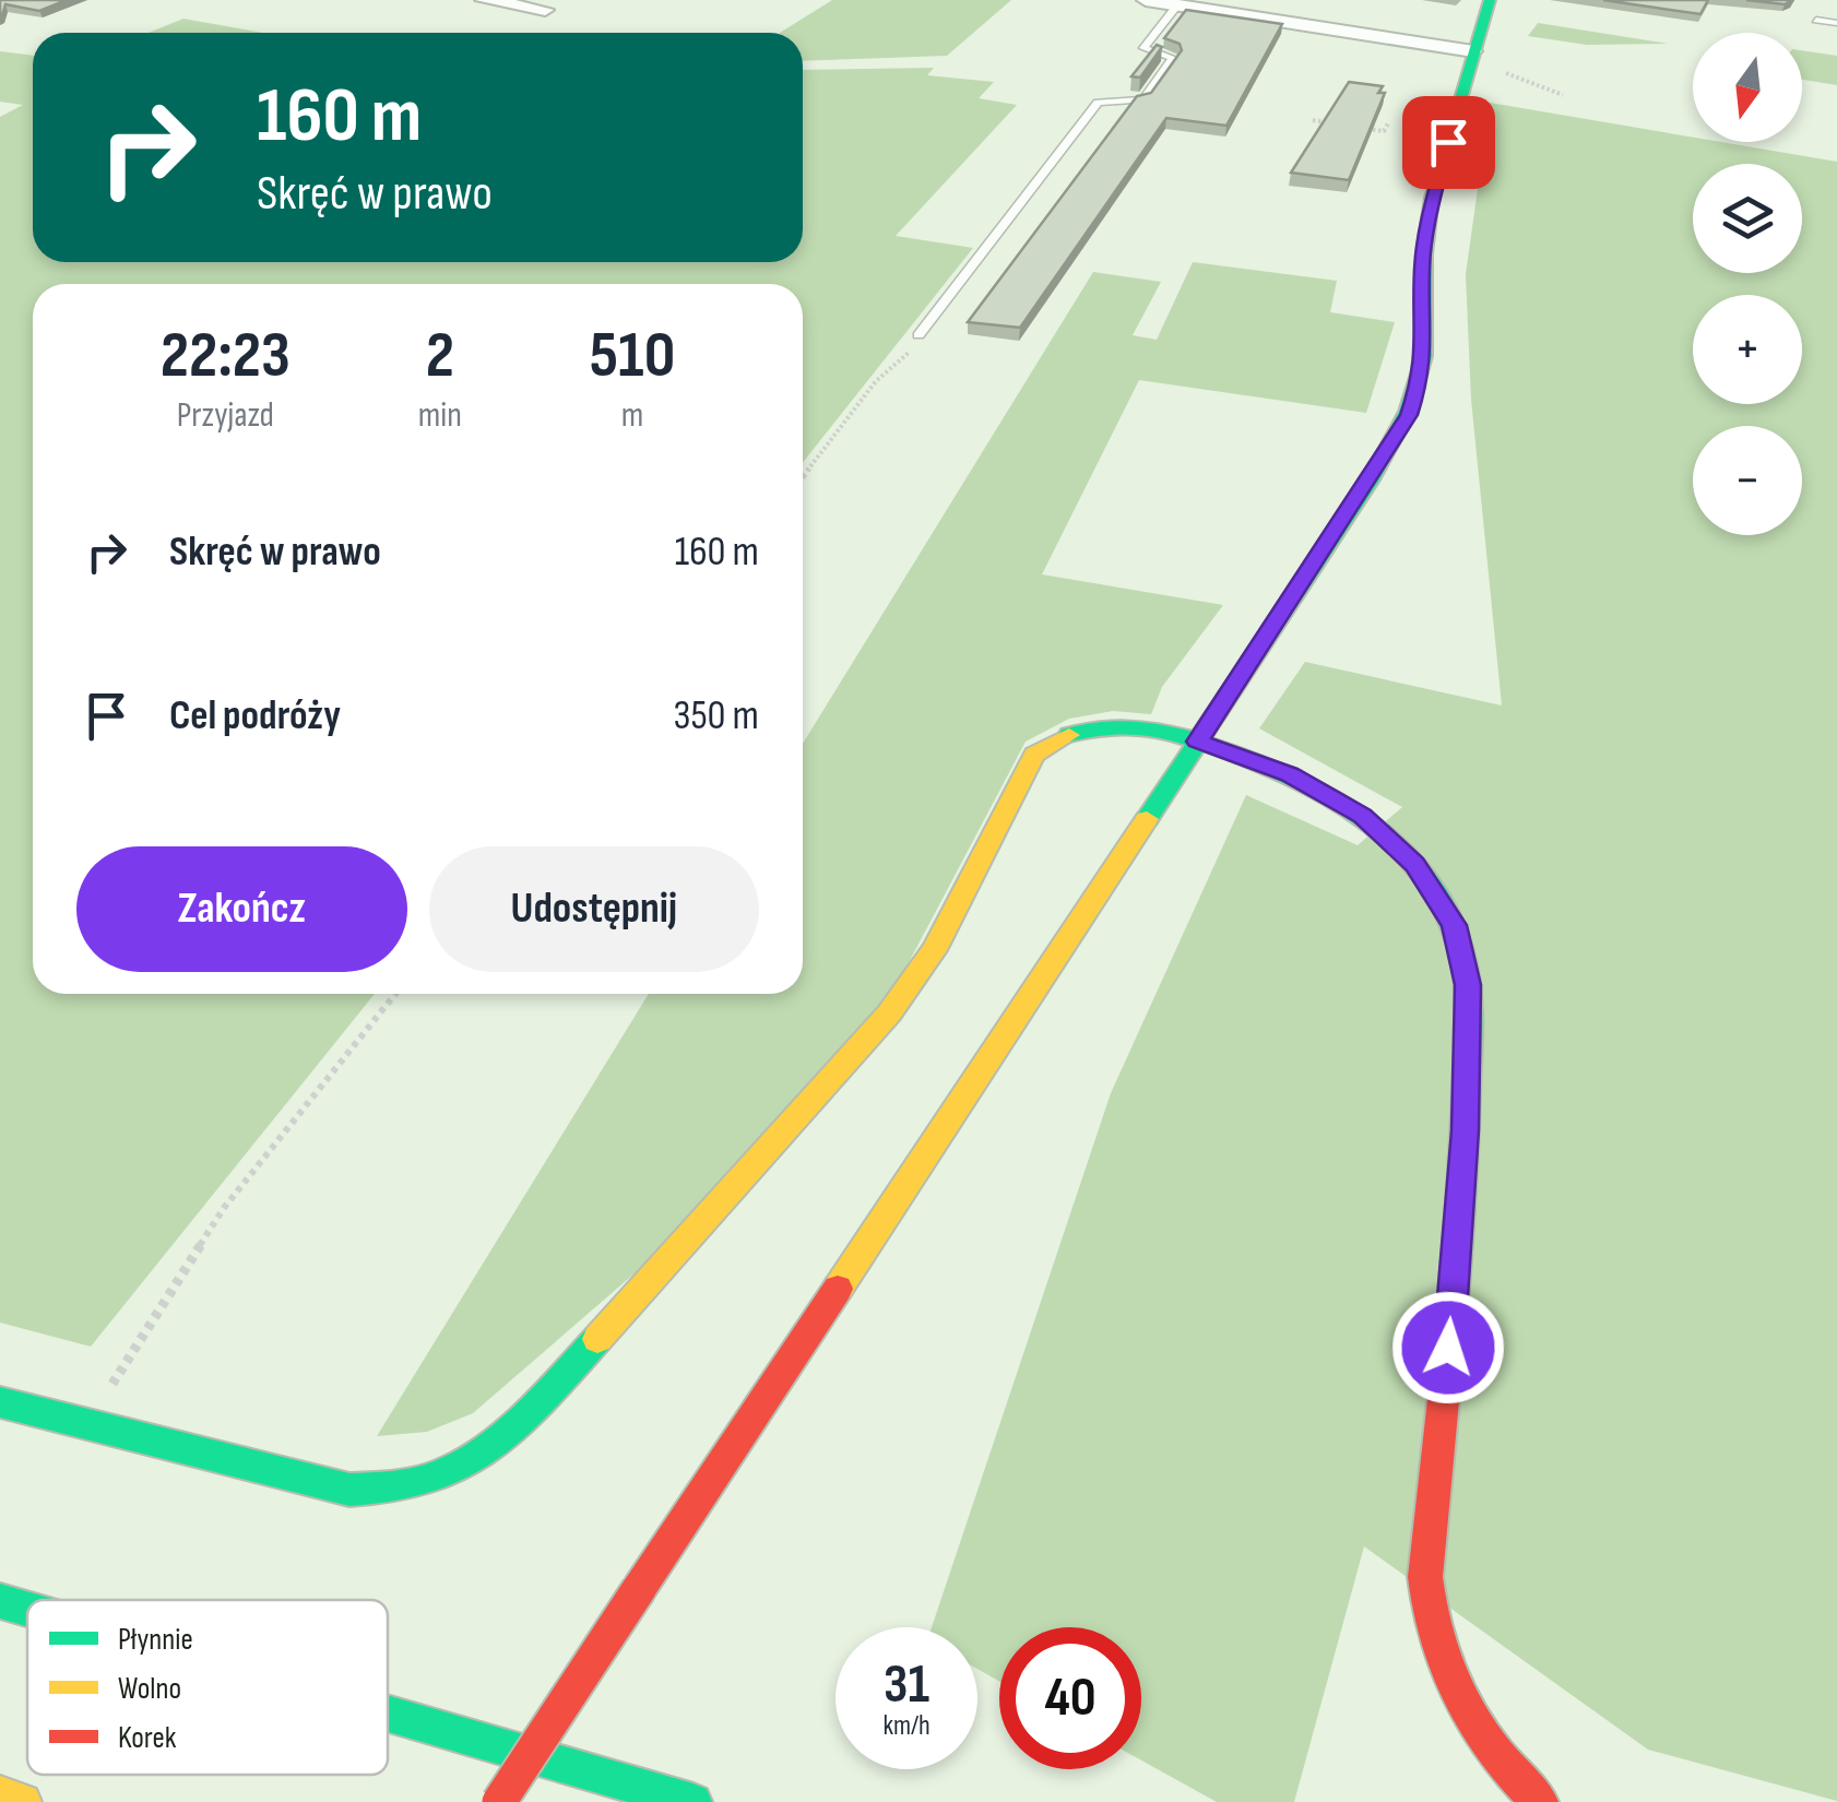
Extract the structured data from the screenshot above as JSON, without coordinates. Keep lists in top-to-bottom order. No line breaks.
{"legend":["Płynnie","Wolno","Korek"],"north":"bottom","page":{"map_buttons":["+","−"],"turn":["160 m","Skręć w prawo"],"eta":["22:23","Przyjazd","2","min","510","m"],"list":[{"name":"Skręć w prawo","value":"160 m"},{"name":"Cel podróży","value":"350 m"}],"buttons":["Zakończ","Udostępnij"],"speed":"31 km/h","limit":"40"}}
